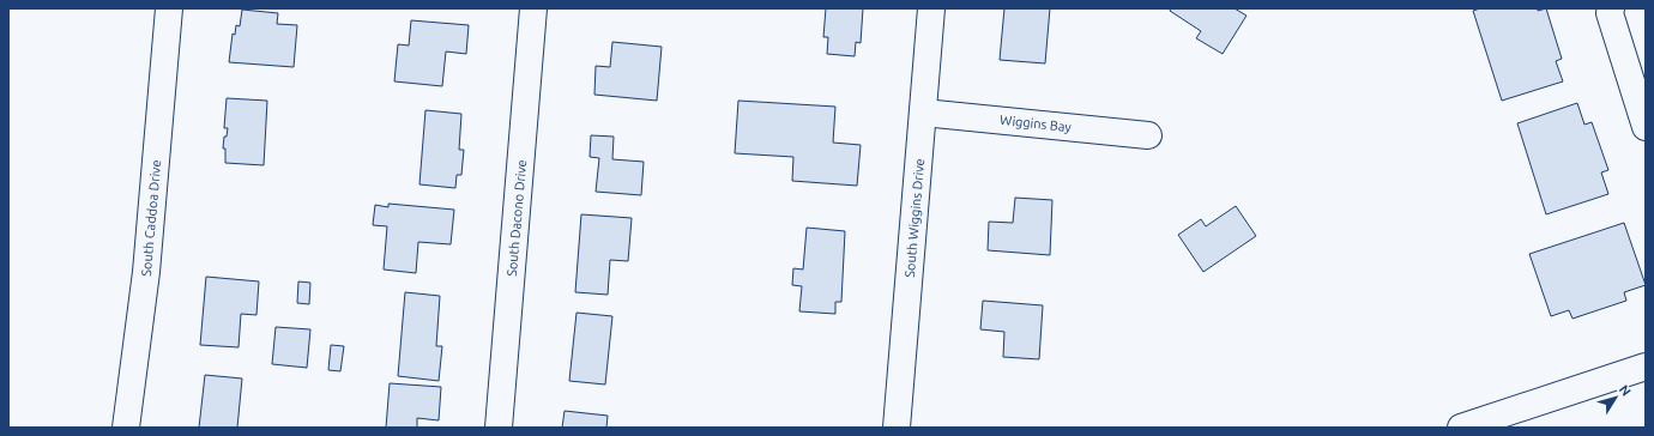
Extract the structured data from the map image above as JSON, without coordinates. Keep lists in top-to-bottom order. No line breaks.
{"streets":{"street":["Wiggins Bay","South Caddoa Drive","South Dacono Drive","South Wiggins Drive"]},"crossings":[["Wiggins Bay","South Wiggins Drive"]],"north":"top right"}
